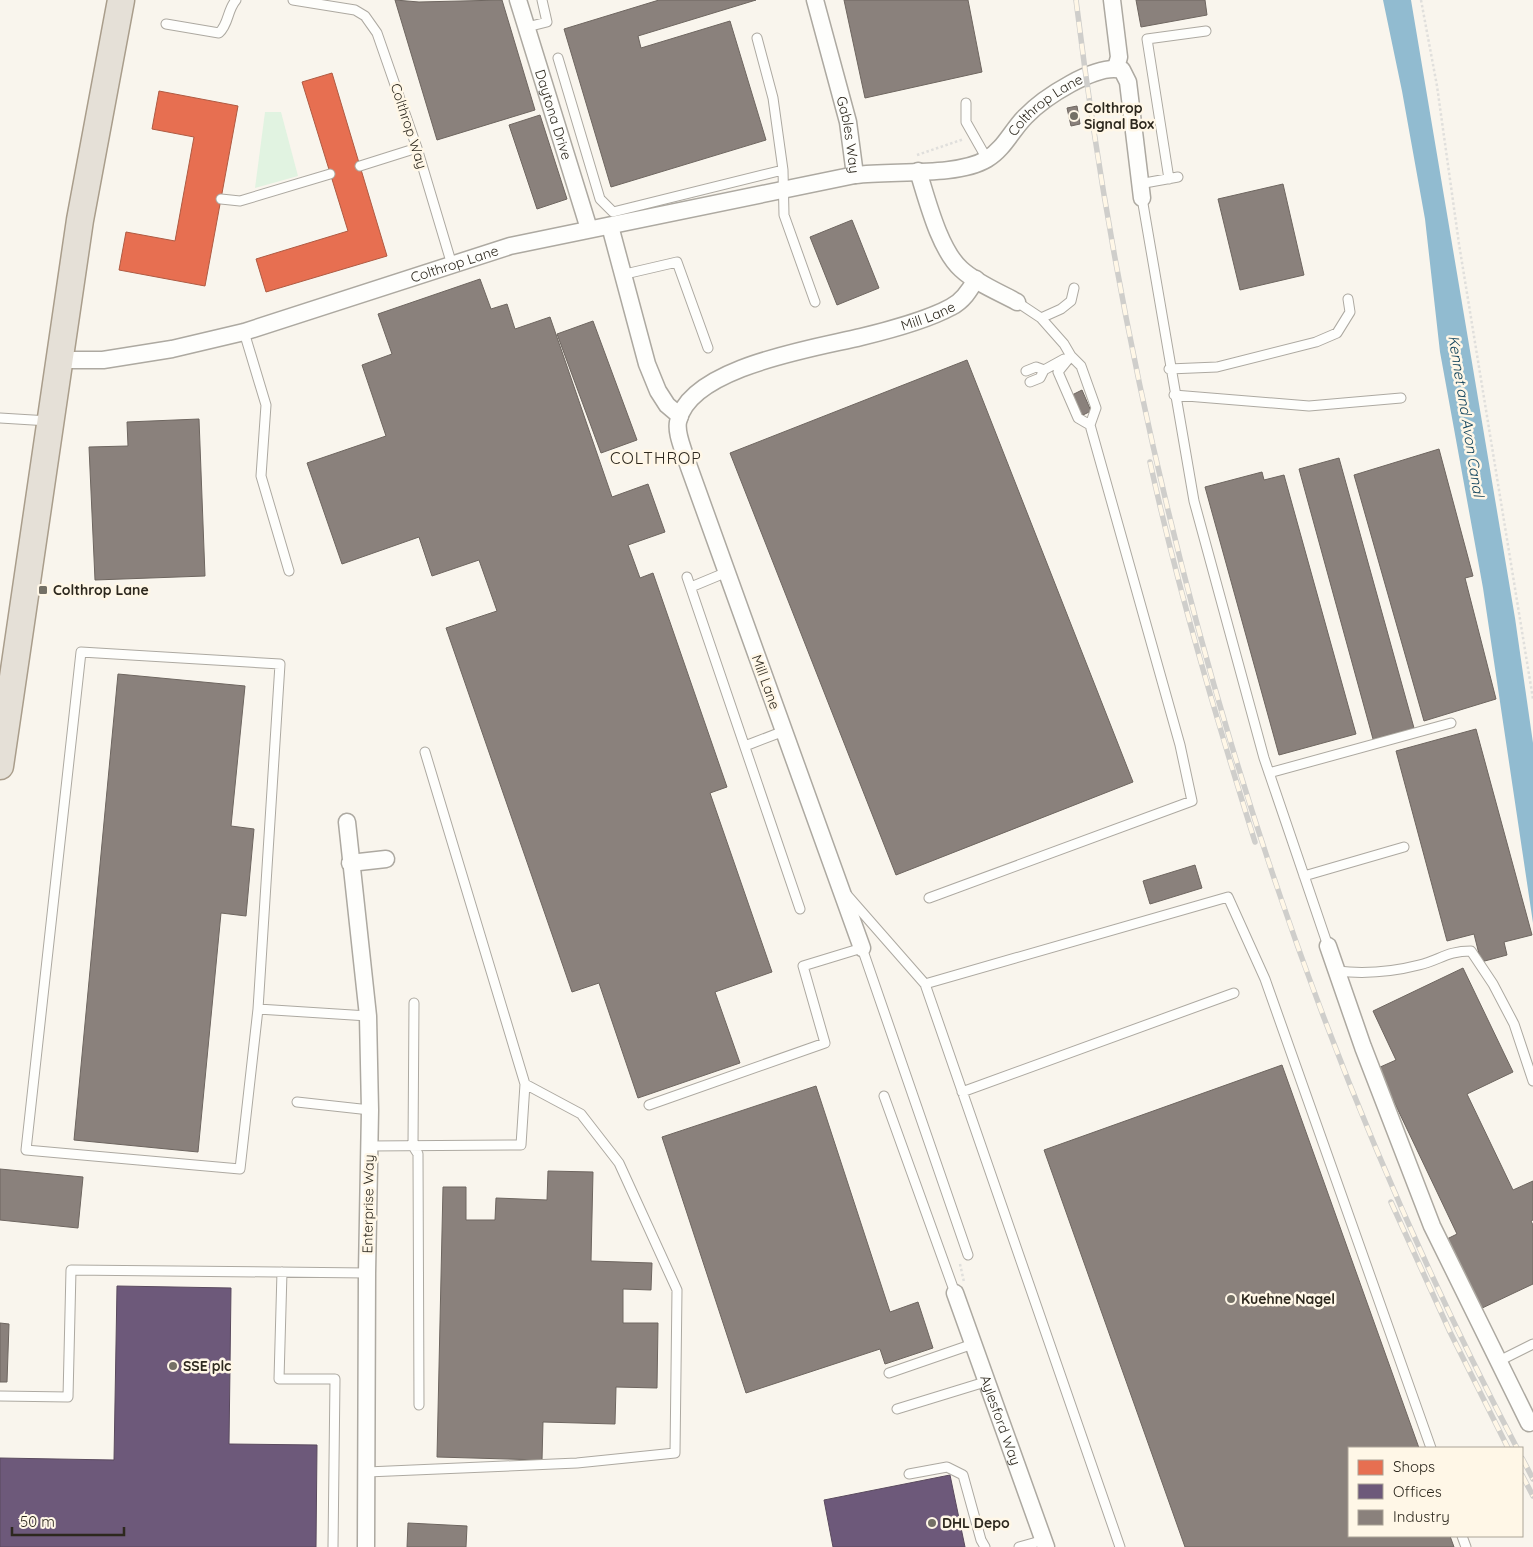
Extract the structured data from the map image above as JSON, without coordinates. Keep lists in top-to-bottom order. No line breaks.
{"streets":{"street":["Colthrop Lane","Daytona Drive","Gables Way","Mill Lane","Enterprise Way","Aylesford Way"],"lane":["Colthrop Way"]},"crossings":[["Colthrop Lane","Daytona Drive"],["Colthrop Lane","Colthrop Way"],["Colthrop Lane","Gables Way"]],"districts":["COLTHROP"],"water":["Kennet and Avon Canal"],"places":{"other":["Colthrop Signal Box","Kuehne Nagel","SSE plc","DHL Depo"],"transit":["Colthrop Lane"]},"legend":["Shops","Offices","Industry"],"scale_bar":"50 m"}
